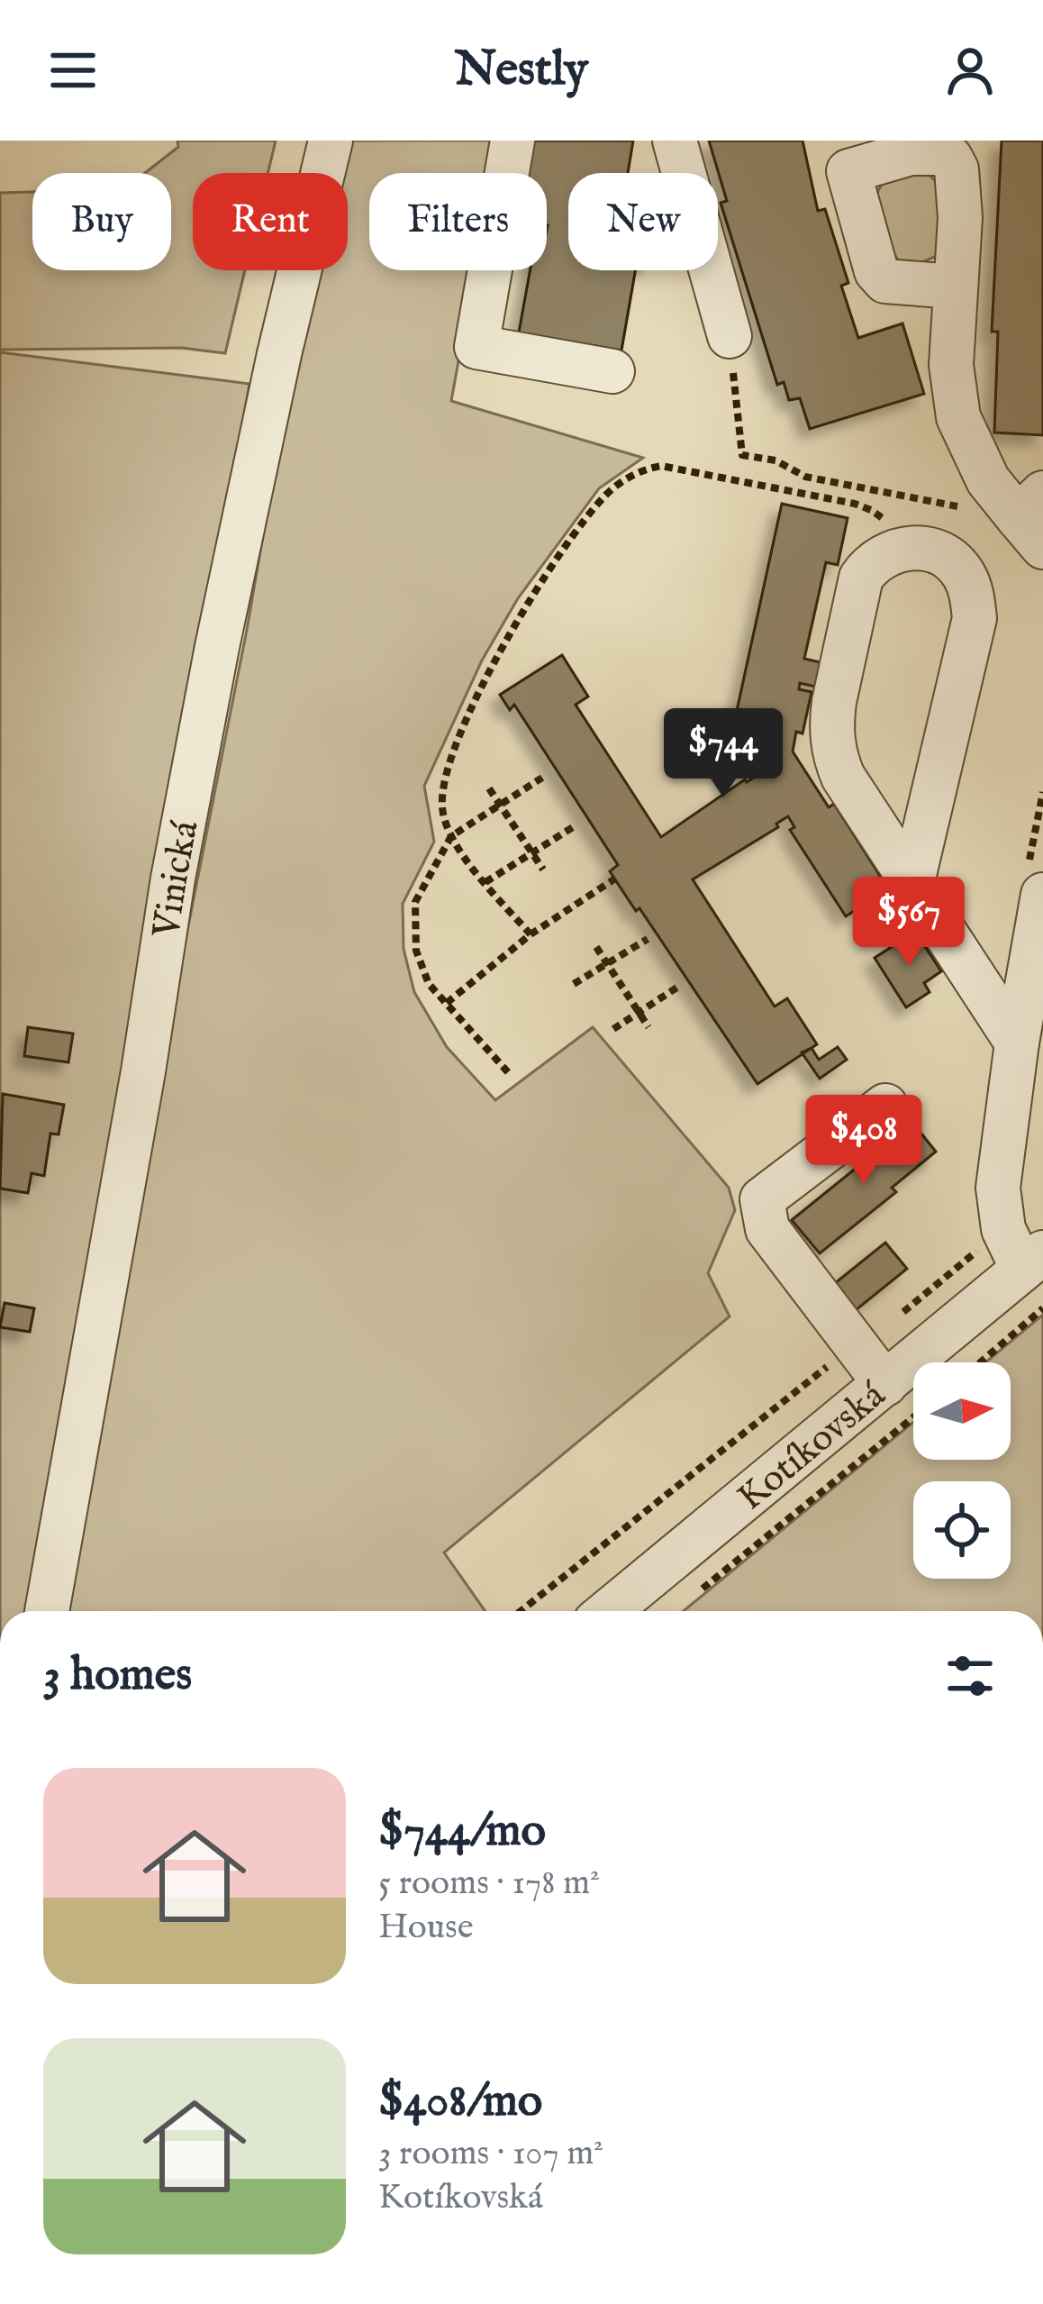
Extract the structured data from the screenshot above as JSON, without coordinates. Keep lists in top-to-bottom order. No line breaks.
{"streets":{"street":["Vinická","Kotíkovská"]},"north":"right","page":{"header":"Nestly","chip":["Buy","Rent","Filters","New"],"price":["$744","$567","$408"],"heading":"3 homes","list":[{"name":"$744/mo","note":"5 rooms · 178 m² · House"},{"name":"$408/mo","note":"3 rooms · 107 m² · Kotíkovská"}]}}
